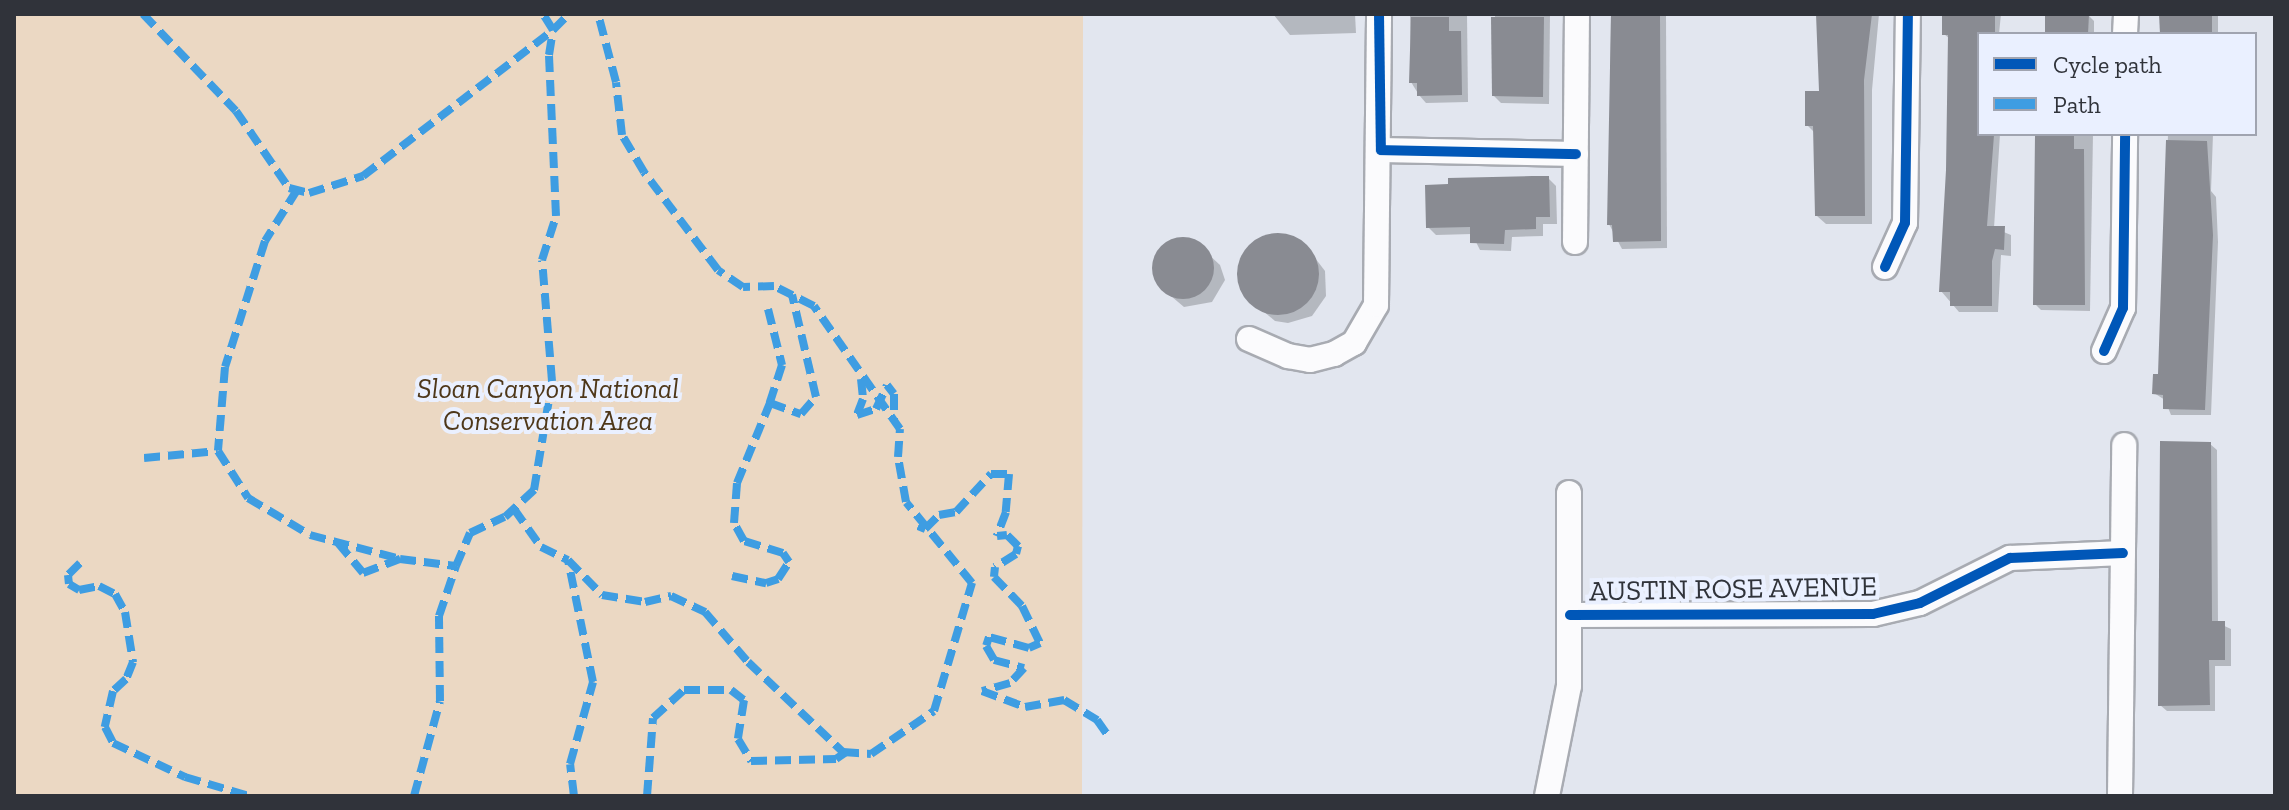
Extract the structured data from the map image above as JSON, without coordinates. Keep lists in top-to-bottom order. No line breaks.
{"streets":{"street":["AUSTIN ROSE AVENUE"]},"parks":["Sloan Canyon National Conservation Area"],"legend":["Cycle path","Path"]}
